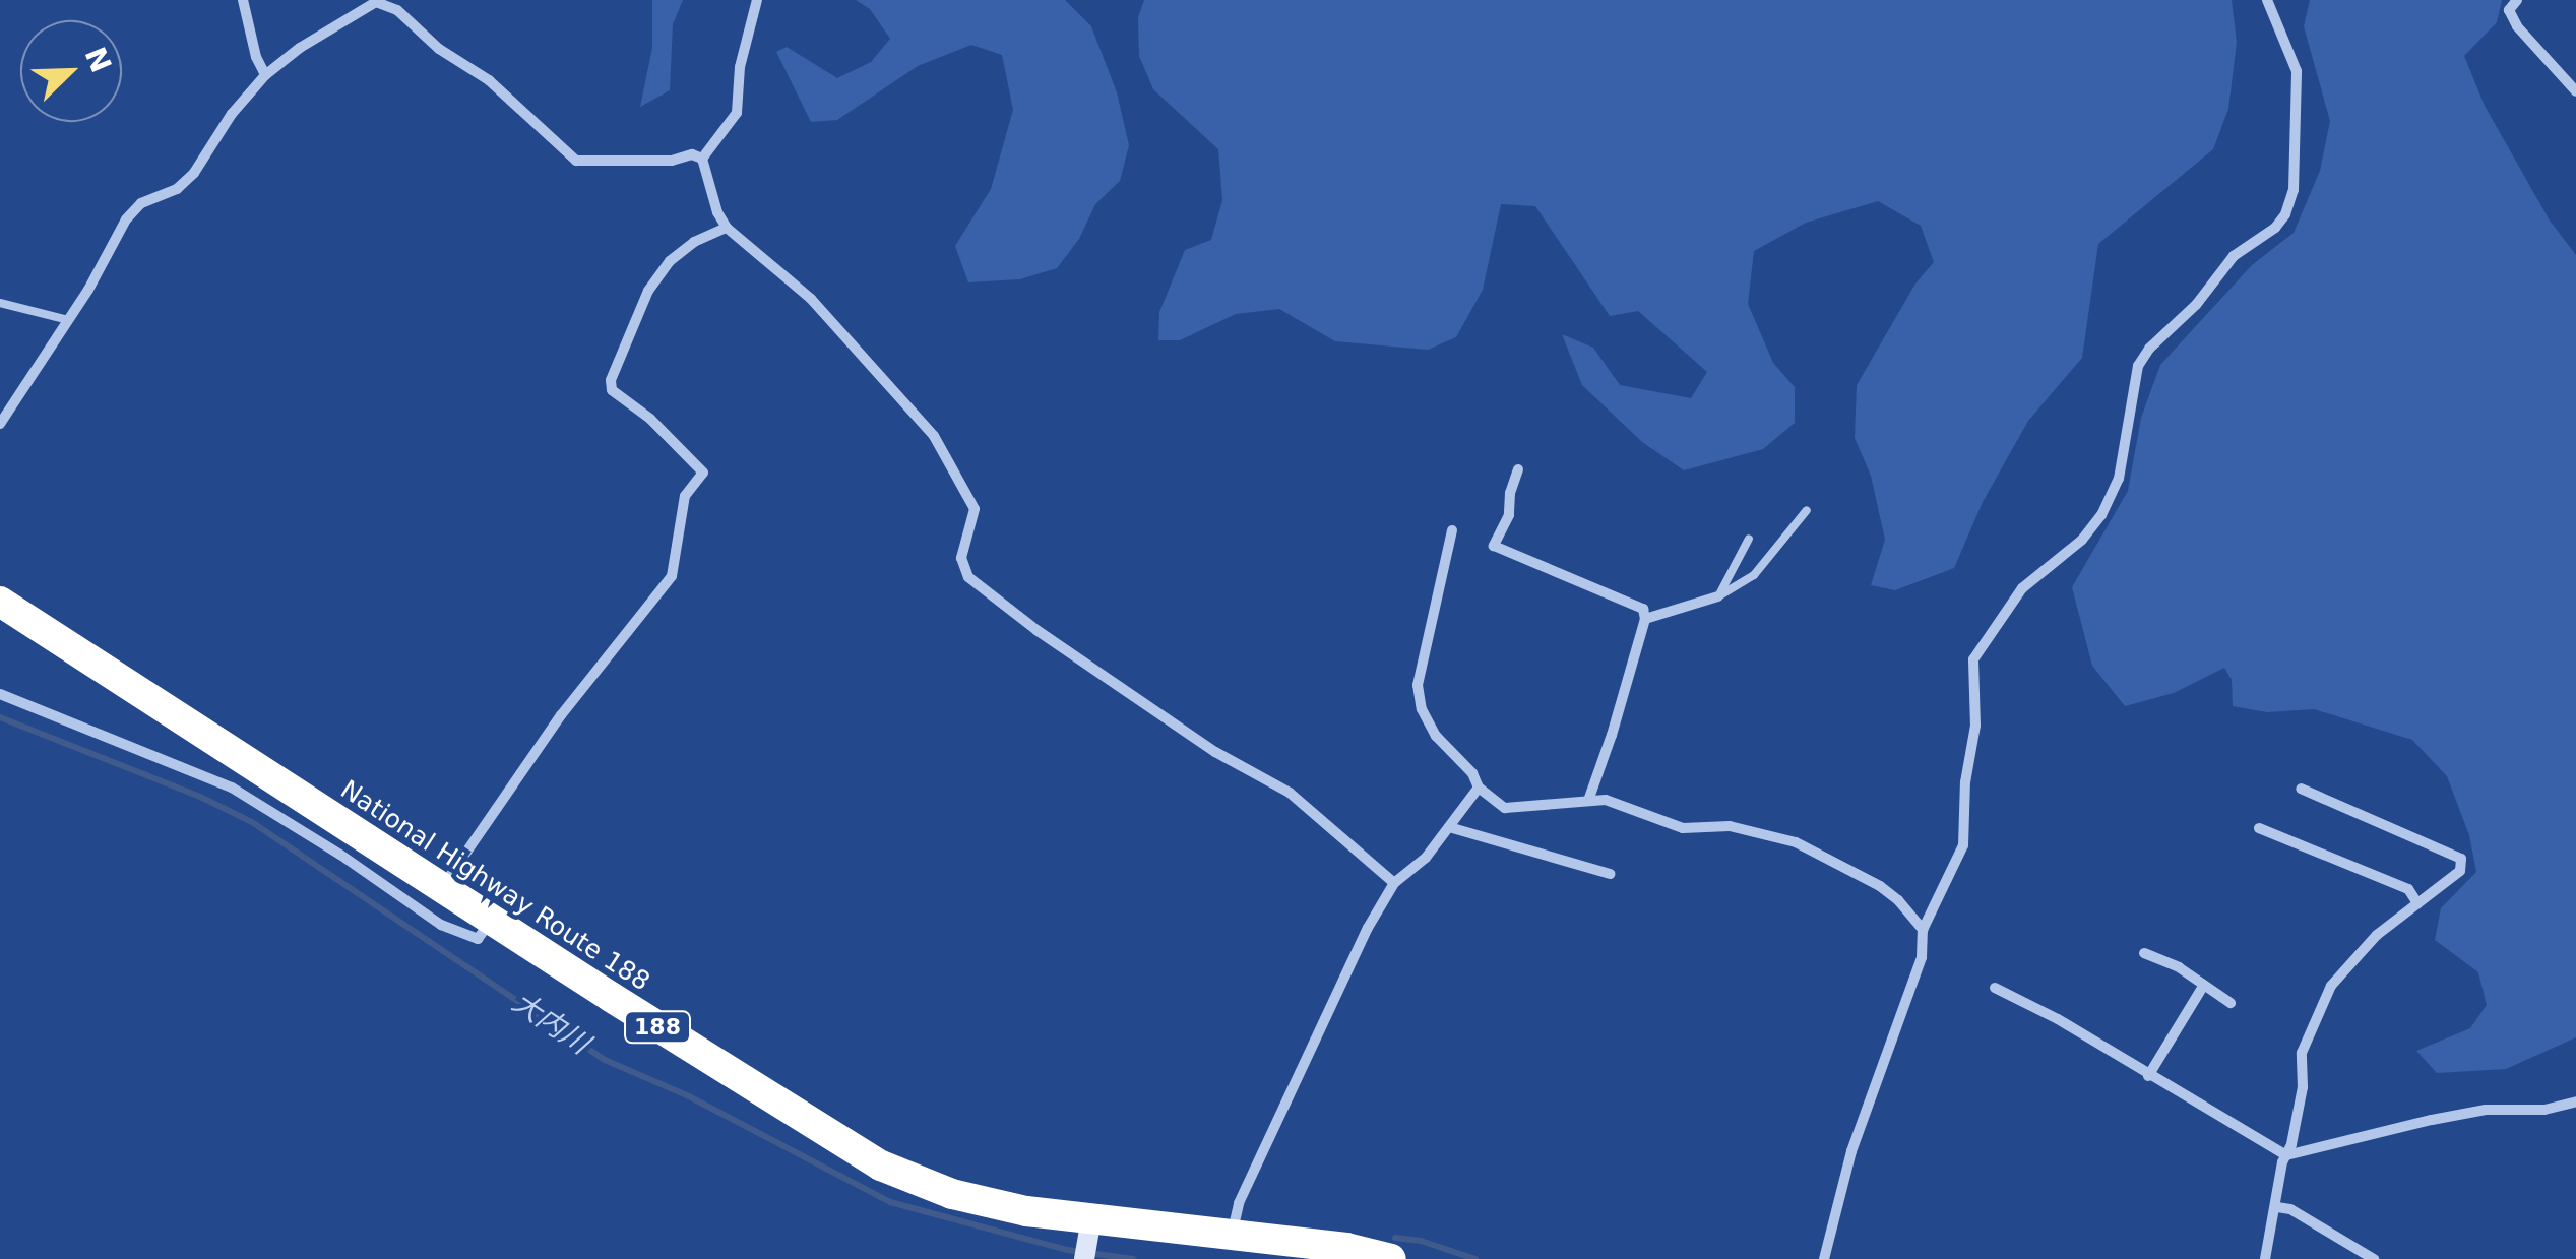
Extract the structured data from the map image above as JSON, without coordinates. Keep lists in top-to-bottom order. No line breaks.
{"streets":{"highway":["National Highway Route 188","188"]},"water":["大内川"],"north":"top right"}
